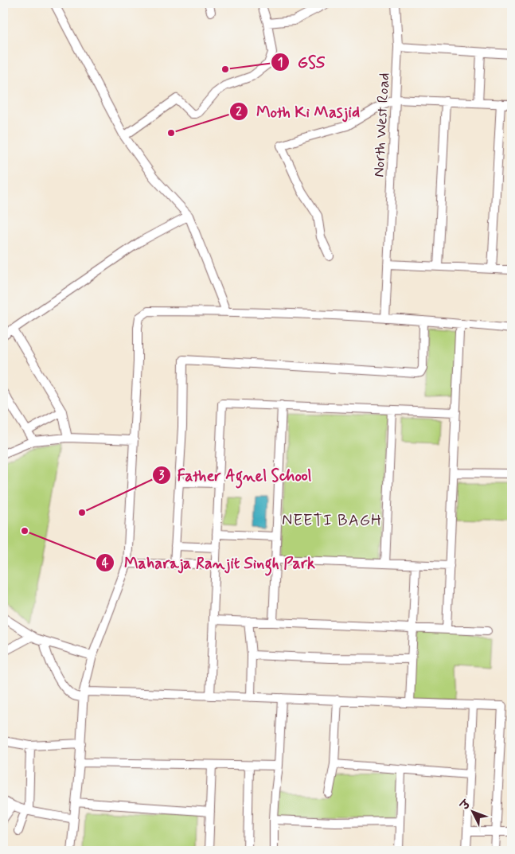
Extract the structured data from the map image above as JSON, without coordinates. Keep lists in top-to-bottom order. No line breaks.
{"streets":{"street":["North West Road"]},"districts":["NEETI BAGH"],"places":["GSS","Moth Ki Masjid","Father Agnel School","Maharaja Ranjit Singh Park"],"north":"top left"}
